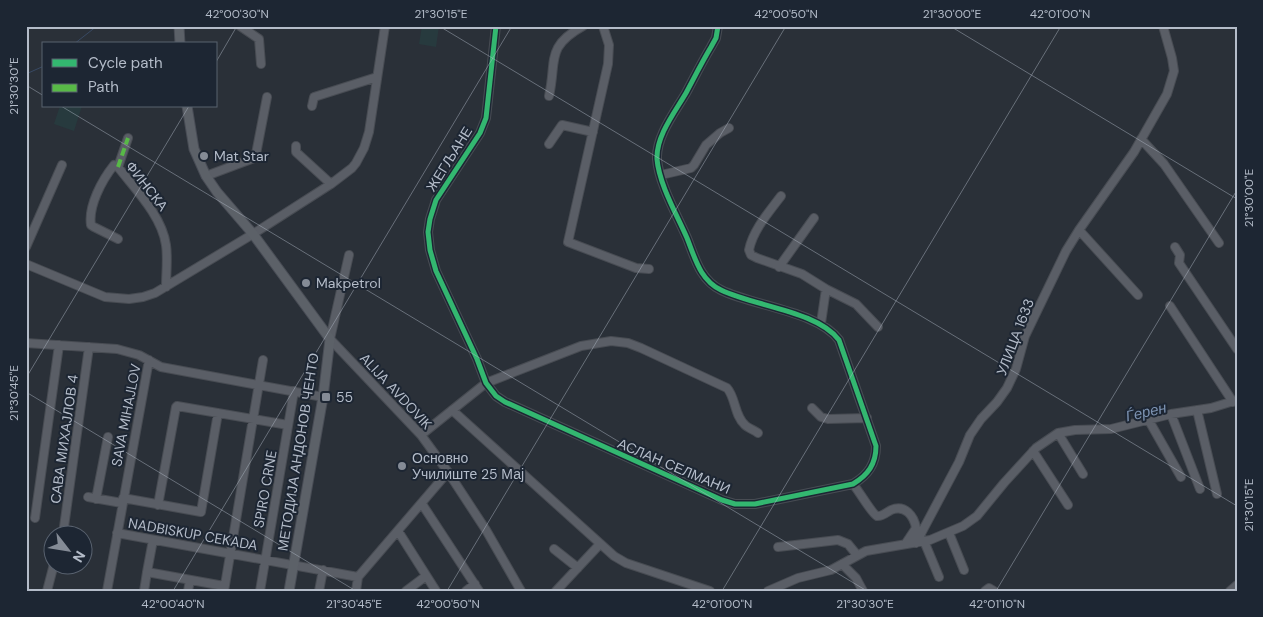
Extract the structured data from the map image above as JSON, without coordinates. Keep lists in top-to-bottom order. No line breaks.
{"streets":{"main road":["МЕТОДИЈА АНДОНОВ ЧЕНТО"],"street":["ЖЕГЉАНЕ","ФИНСКА","УЛИЦА 1633","ALIJA AVDOVIK","SAVA MIHAJLOV","САВА МИХАЈЛОВ 4","АСЛАН СЕЛМАНИ","SPIRO CRNE","NADBISKUP CEKADA"]},"crossings":[["ЖЕГЉАНЕ","АСЛАН СЕЛМАНИ"],["ALIJA AVDOVIK","МЕТОДИЈА АНДОНОВ ЧЕНТО"],["SAVA MIHAJLOV","МЕТОДИЈА АНДОНОВ ЧЕНТО"],["SAVA MIHAJLOV","SPIRO CRNE"],["SAVA MIHAJLOV","NADBISKUP CEKADA"],["МЕТОДИЈА АНДОНОВ ЧЕНТО","NADBISKUP CEKADA"],["SPIRO CRNE","NADBISKUP CEKADA"]],"water":["Ѓерен"],"places":{"other":["Mat Star","Makpetrol","Основно Училиште 25 Мај"],"transit":["55"]},"legend":["Cycle path","Path"],"north":"bottom right","coordinates":["42°00'30\"N","21°30'15\"E","42°00'50\"N","21°30'00\"E","42°01'00\"N","21°30'30\"E","21°30'45\"E","42°00'40\"N","42°01'10\"N"]}
